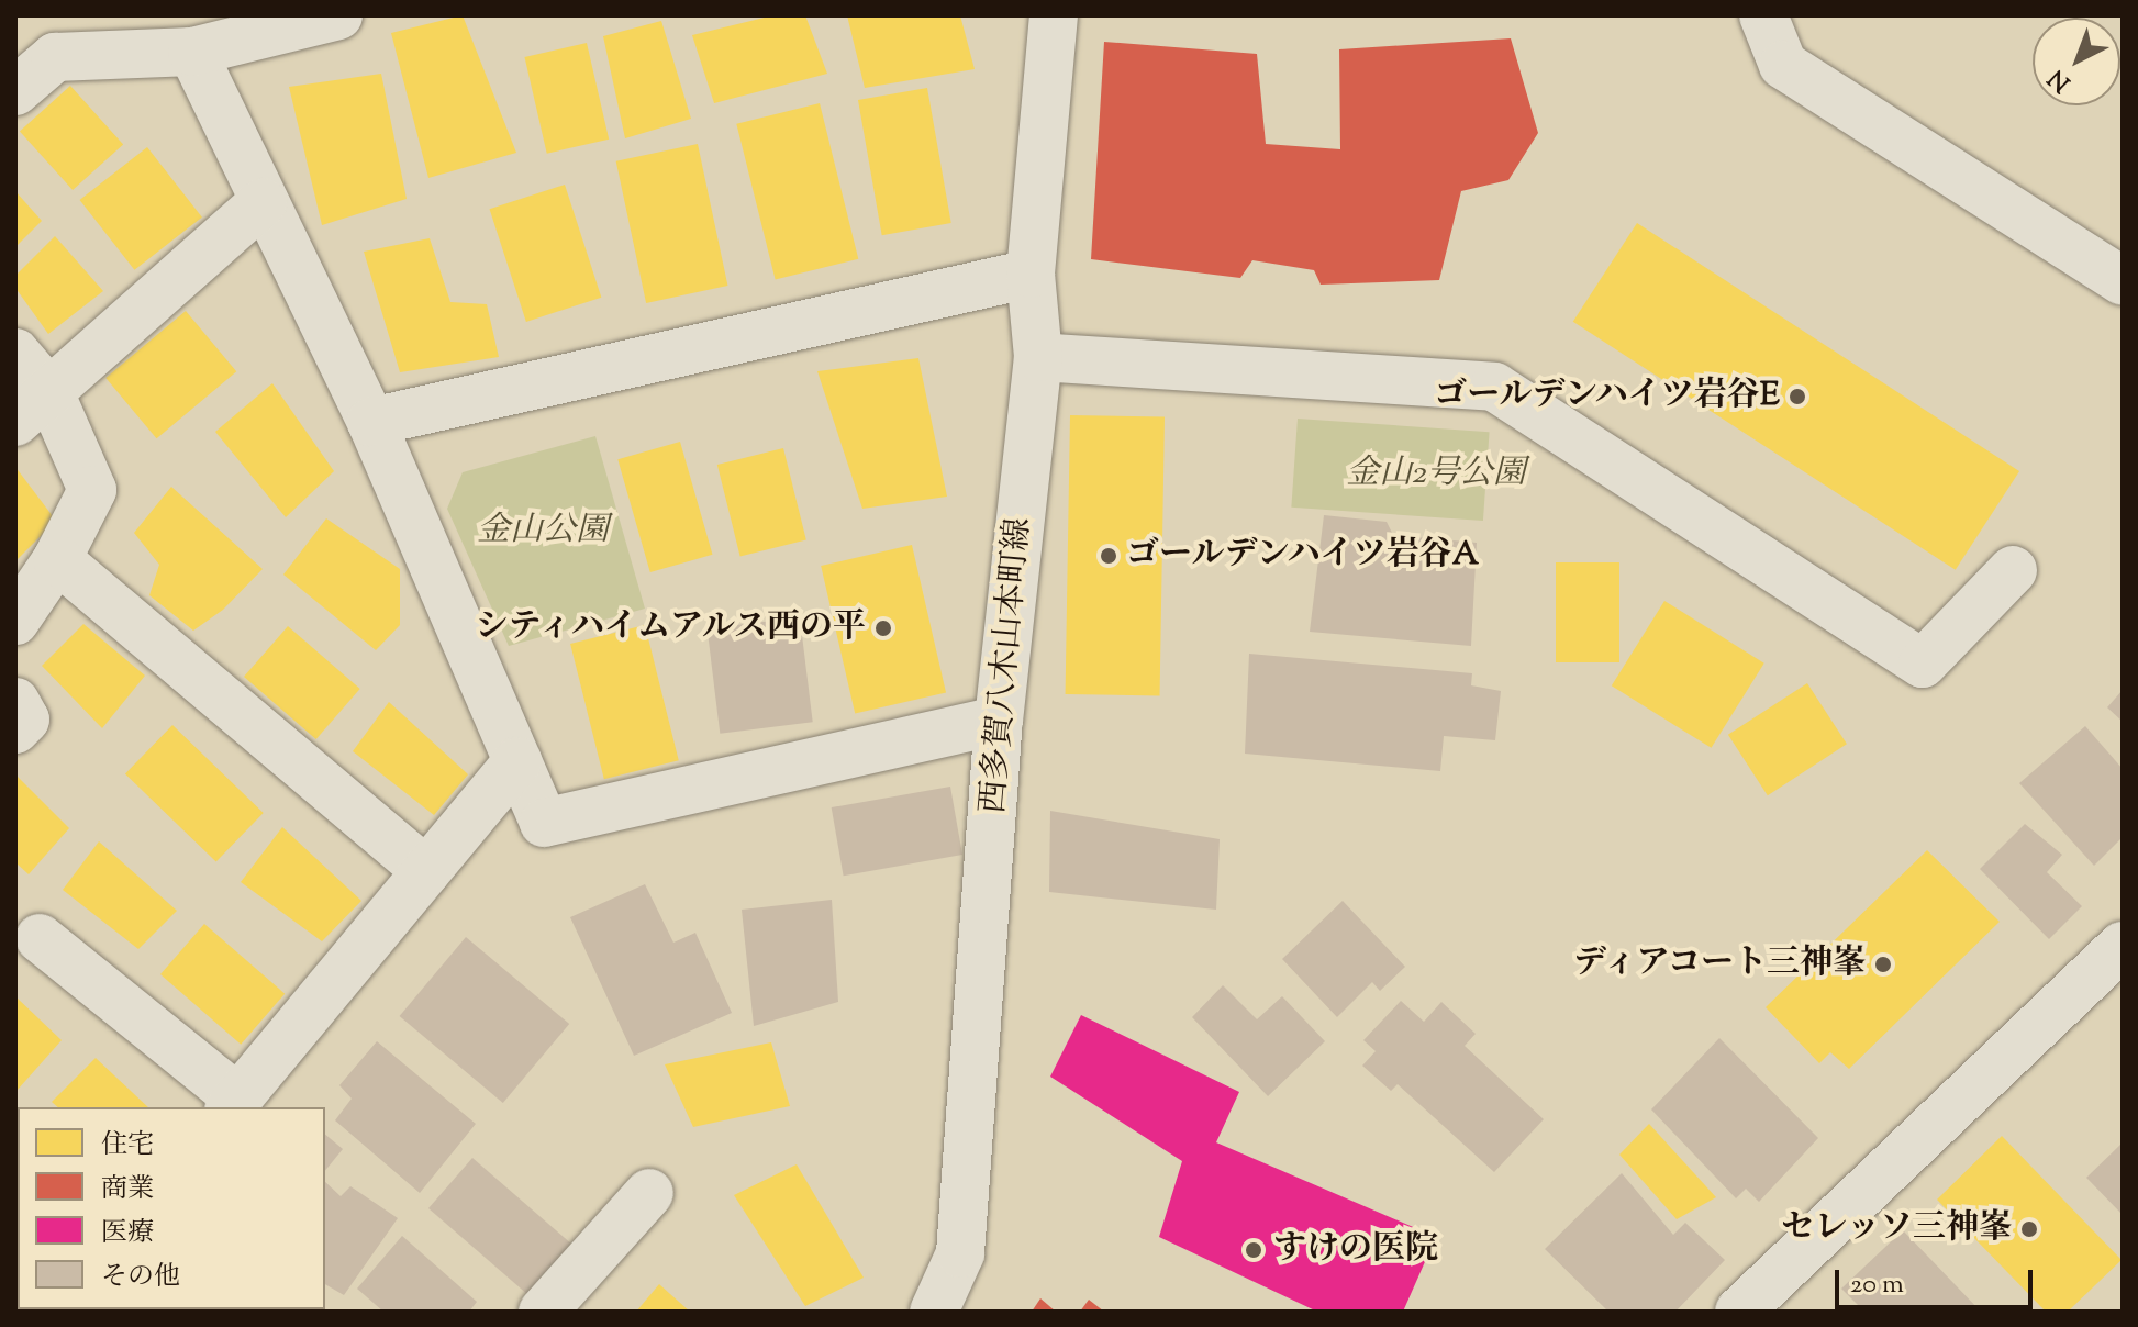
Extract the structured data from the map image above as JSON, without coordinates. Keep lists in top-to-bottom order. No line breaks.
{"streets":{"street":["西多賀八木山本町線"]},"parks":["金山2号公園","金山公園"],"places":["ゴールデンハイツ岩谷E","ゴールデンハイツ岩谷A","シティハイムアルス西の平","ディアコート三神峯","セレッソ三神峯","すけの医院"],"legend":["住宅","商業","医療","その他"],"scale_bar":"20 m","north":"bottom left"}
